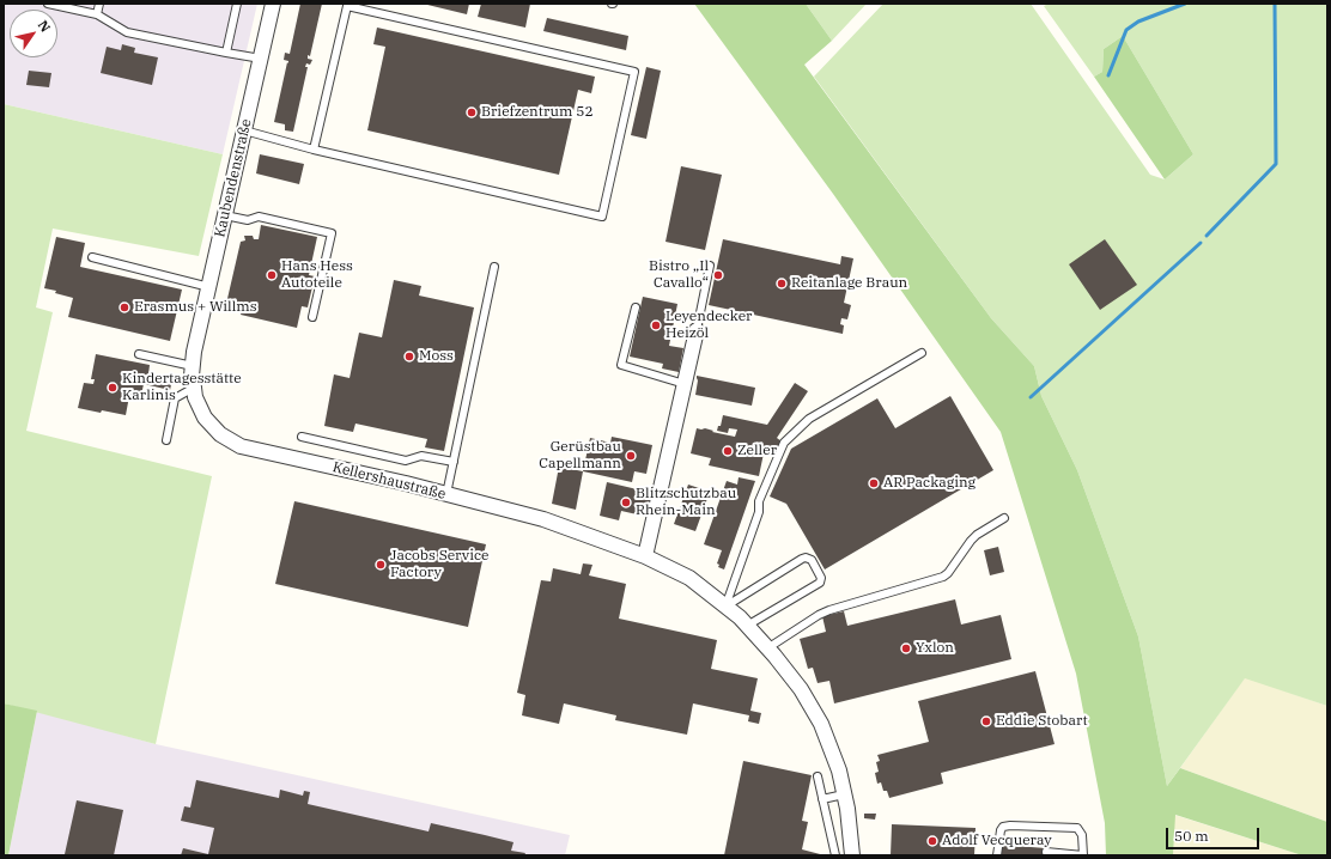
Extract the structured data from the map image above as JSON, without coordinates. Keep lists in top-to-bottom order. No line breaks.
{"streets":{"street":["Kaubendenstraße","Kellershaustraße"]},"crossings":[["Kaubendenstraße","Kellershaustraße"]],"places":["Briefzentrum 52","Hans Hess Autoteile","Bistro „Il Cavallo“","Reitanlage Braun","Erasmus + Willms","Leyendecker Heizöl","Moss","Kindertagesstätte Karlinis","Zeller","Gerüstbau Capellmann","AR Packaging","Blitzschutzbau Rhein-Main","Jacobs Service Factory","Yxlon","Eddie Stobart","Adolf Vecqueray"],"scale_bar":"50 m","north":"top right"}
